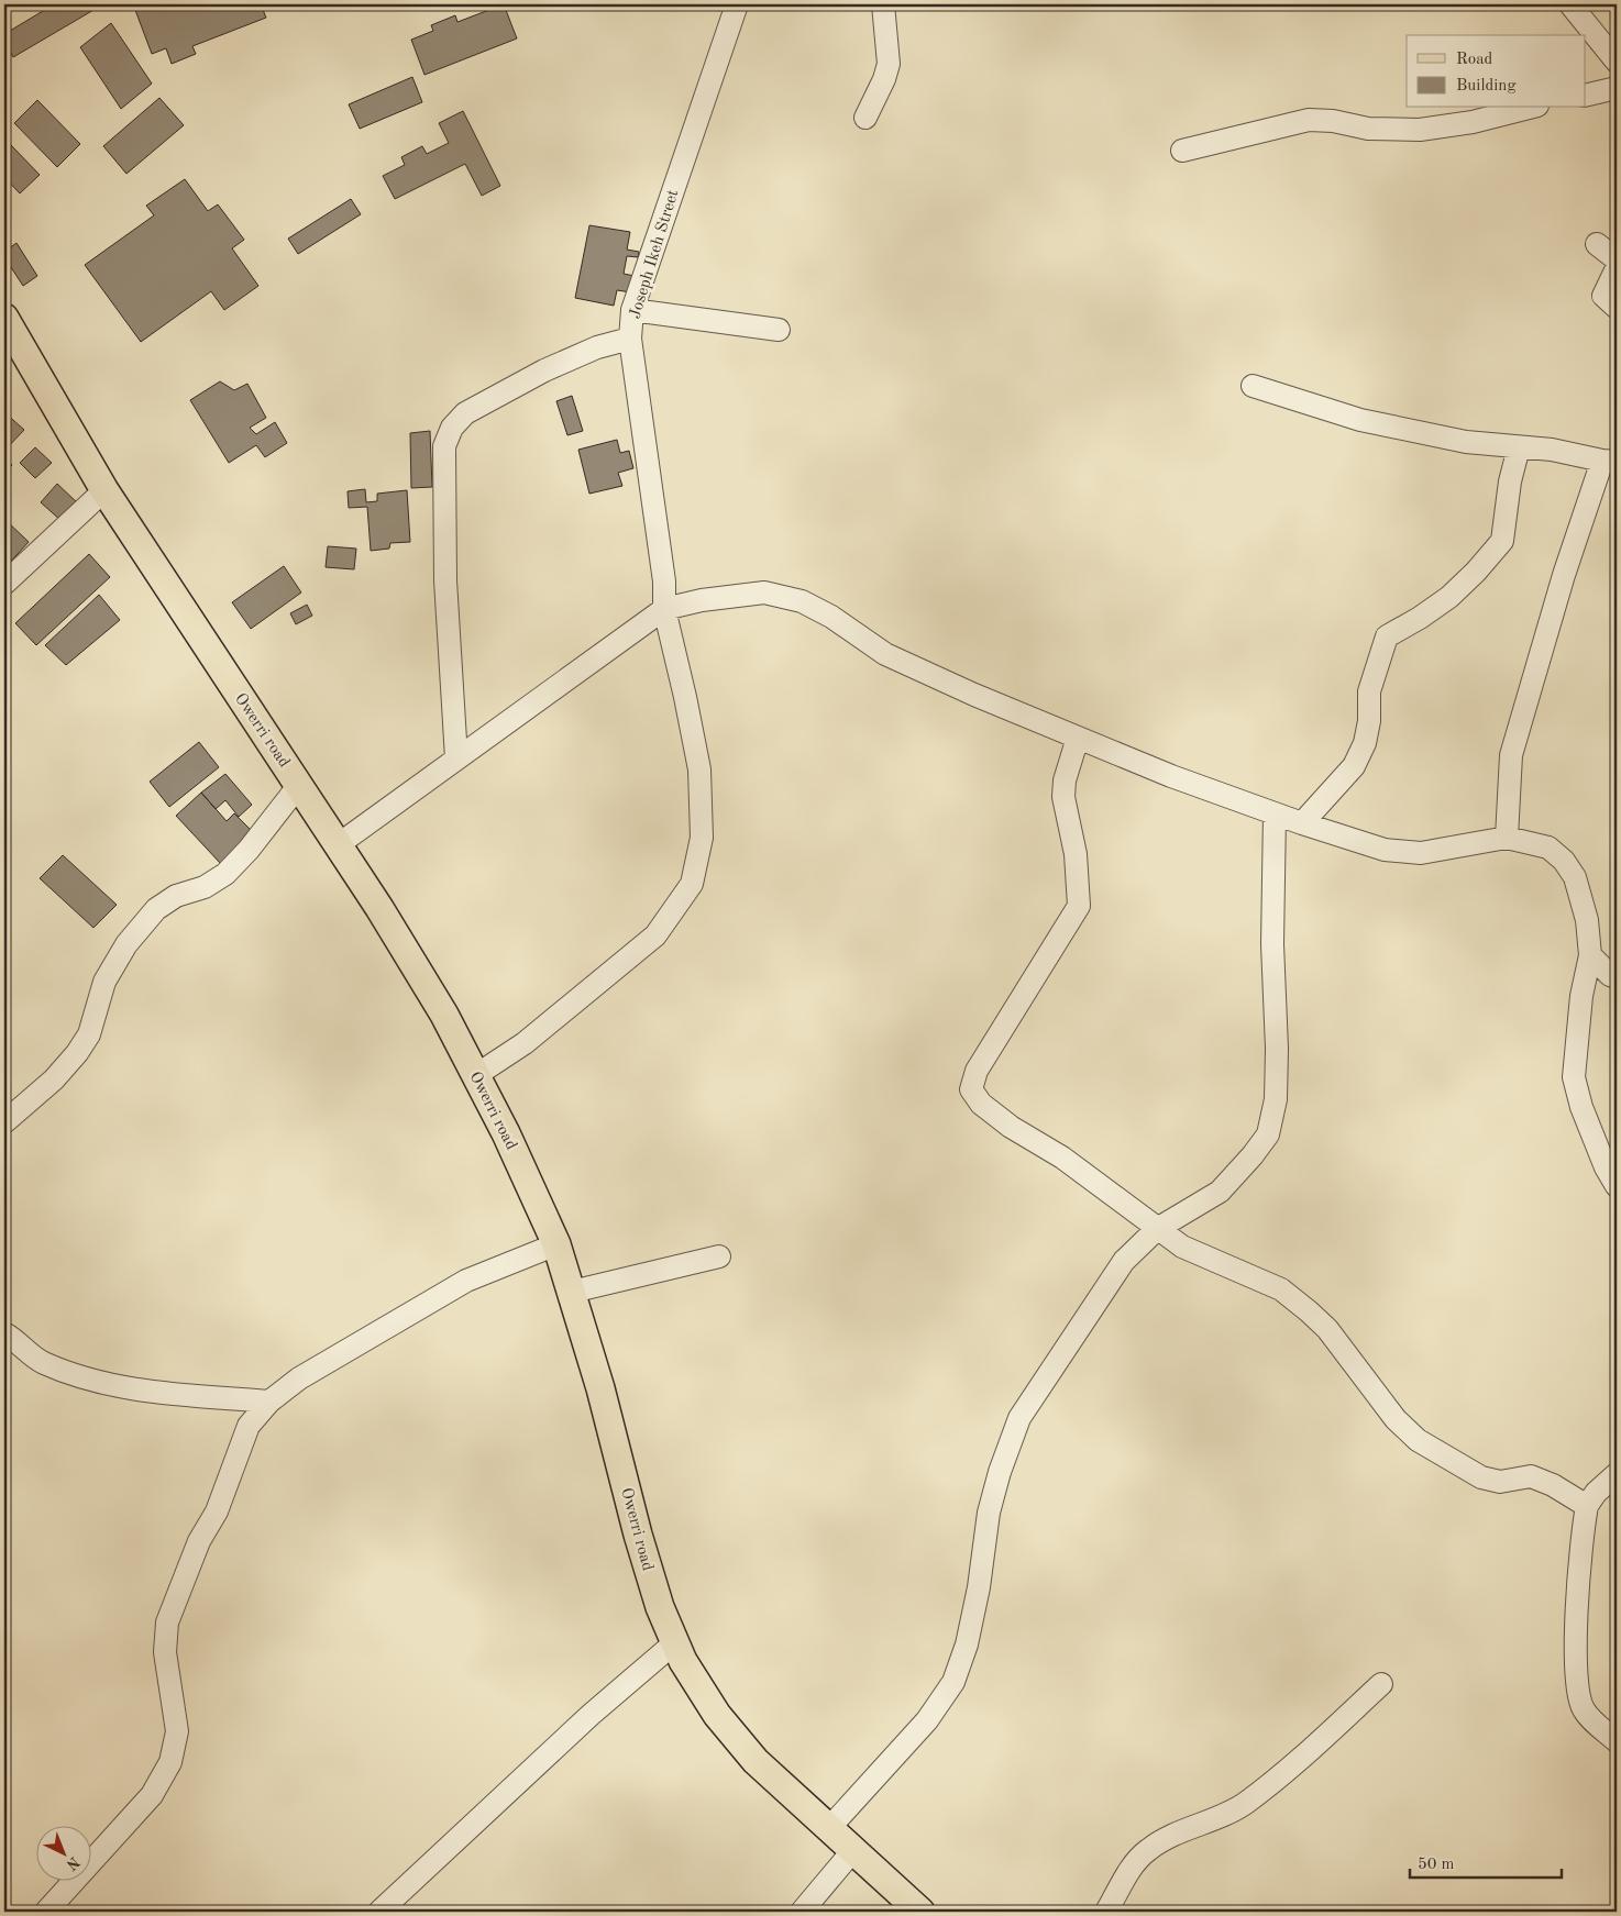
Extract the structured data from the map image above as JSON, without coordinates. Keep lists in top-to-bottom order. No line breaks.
{"streets":{"main road":["Owerri road"],"street":["Joseph Ikeh Street"]},"crossings":[["Joseph Ikeh Street","Owerri road"]],"legend":["Road","Building"],"scale_bar":"50 m","north":"bottom right"}
